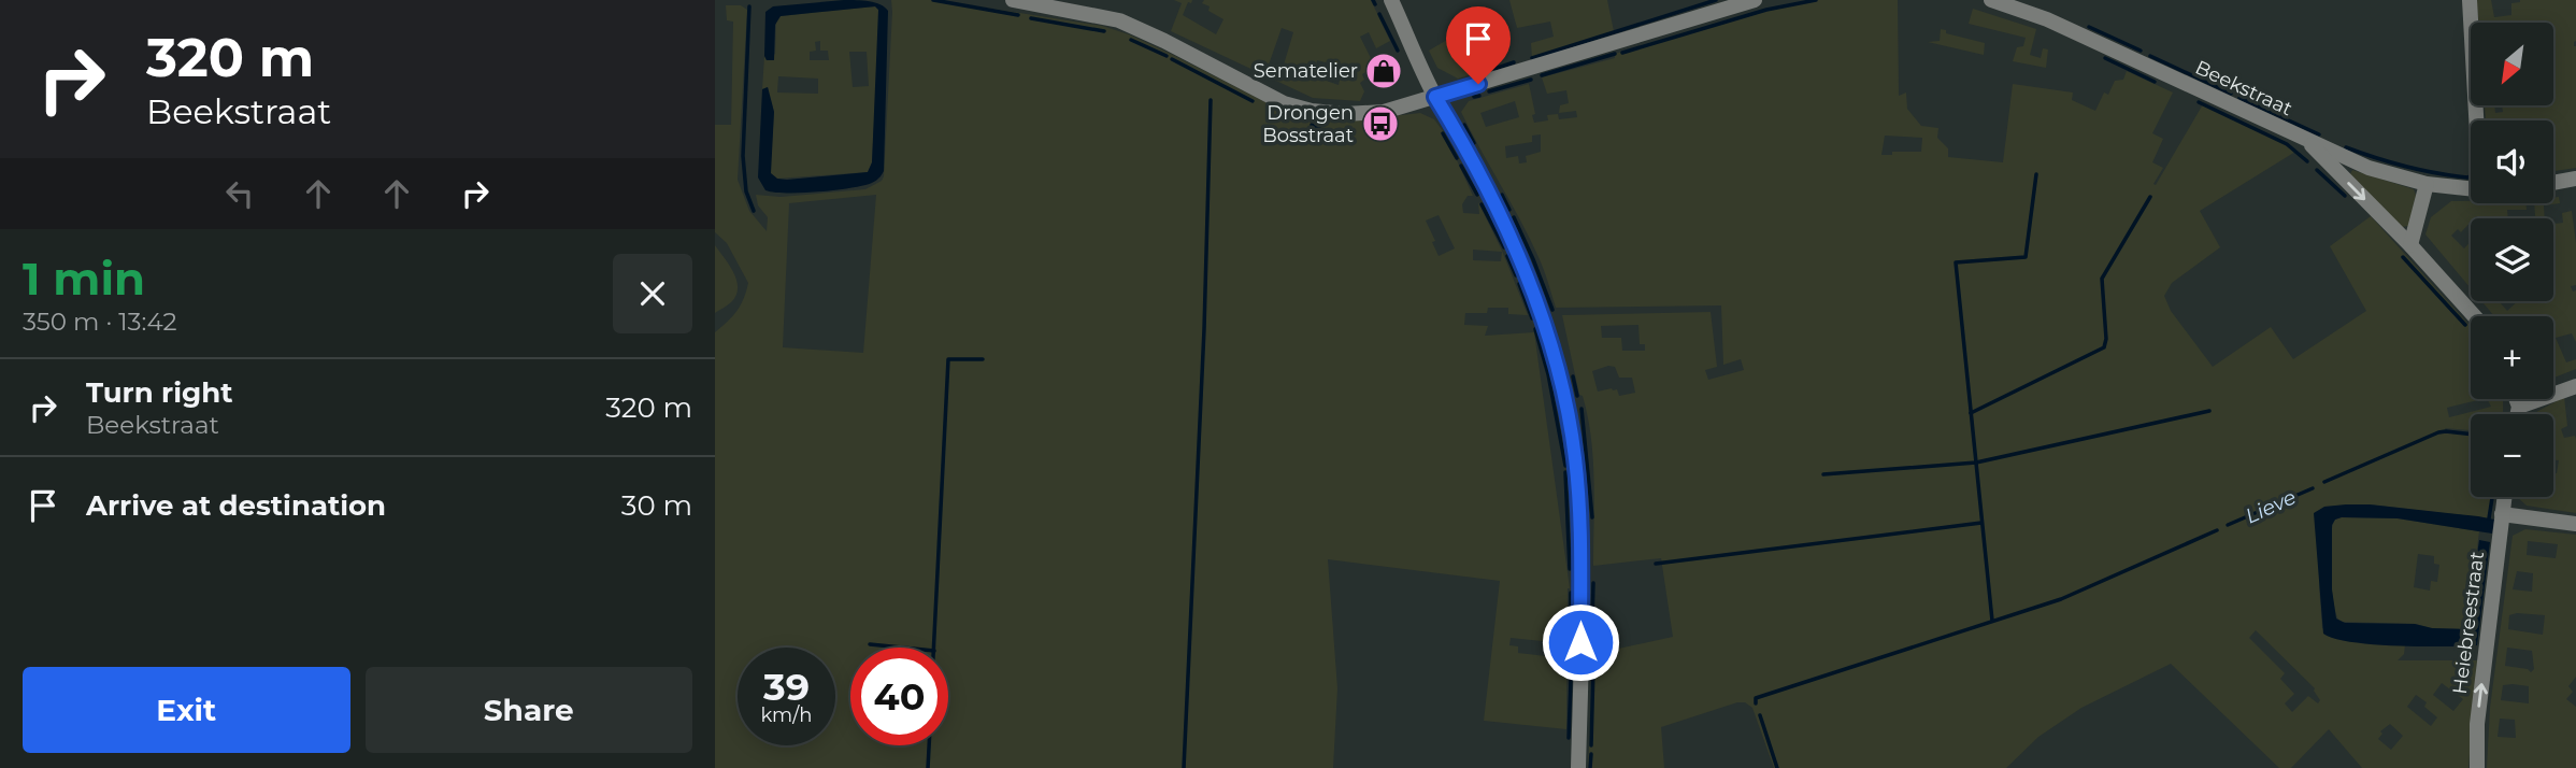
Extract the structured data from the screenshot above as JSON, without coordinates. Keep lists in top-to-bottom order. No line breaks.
{"streets":{"street":["Beekstraat","Heiebreestraat"]},"one_way":["Heiebreestraat"],"water":["Lieve"],"places":{"shop":["Sematelier"],"bus stop":["Drongen Bosstraat"]},"north":"bottom left","page":{"turn":["320 m","Beekstraat"],"map_buttons":["+","−"],"heading":["1 min","350 m · 13:42"],"list":[{"name":"Turn right","note":"Beekstraat","value":"320 m"},{"name":"Arrive at destination","value":"30 m"}],"speed":"39 km/h","limit":"40","buttons":["Exit","Share"]}}
